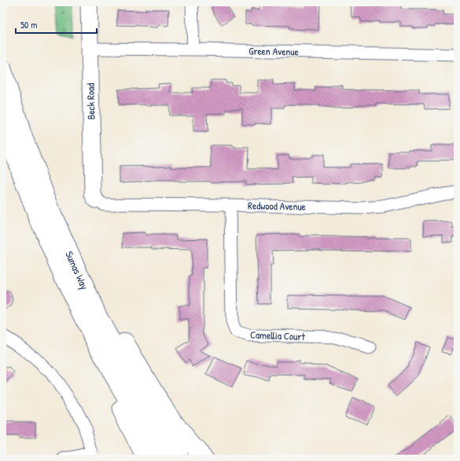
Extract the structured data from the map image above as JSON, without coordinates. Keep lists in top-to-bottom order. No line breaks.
{"streets":{"highway":["Sumas Way"],"street":["Green Avenue","Beck Road","Redwood Avenue","Camellia Court"]},"crossings":[["Green Avenue","Beck Road"],["Beck Road","Redwood Avenue"],["Redwood Avenue","Camellia Court"]],"scale_bar":"50 m"}
